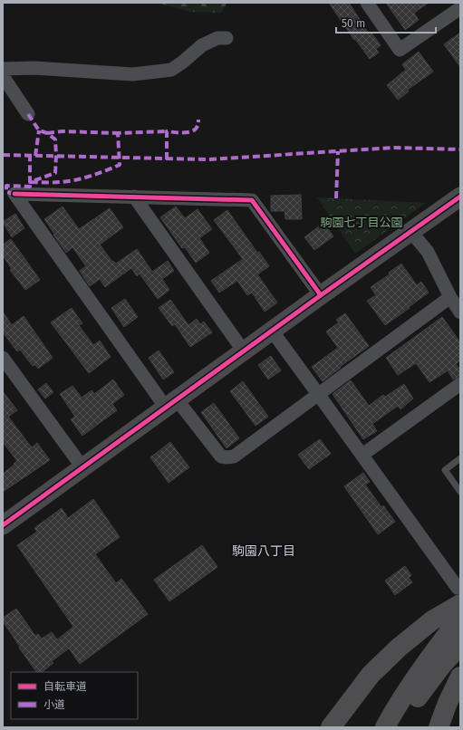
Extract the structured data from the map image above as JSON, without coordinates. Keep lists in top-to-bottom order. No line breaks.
{"districts":["駒園八丁目"],"parks":["駒園七丁目公園"],"legend":["自転車道","小道"],"scale_bar":"50 m"}
